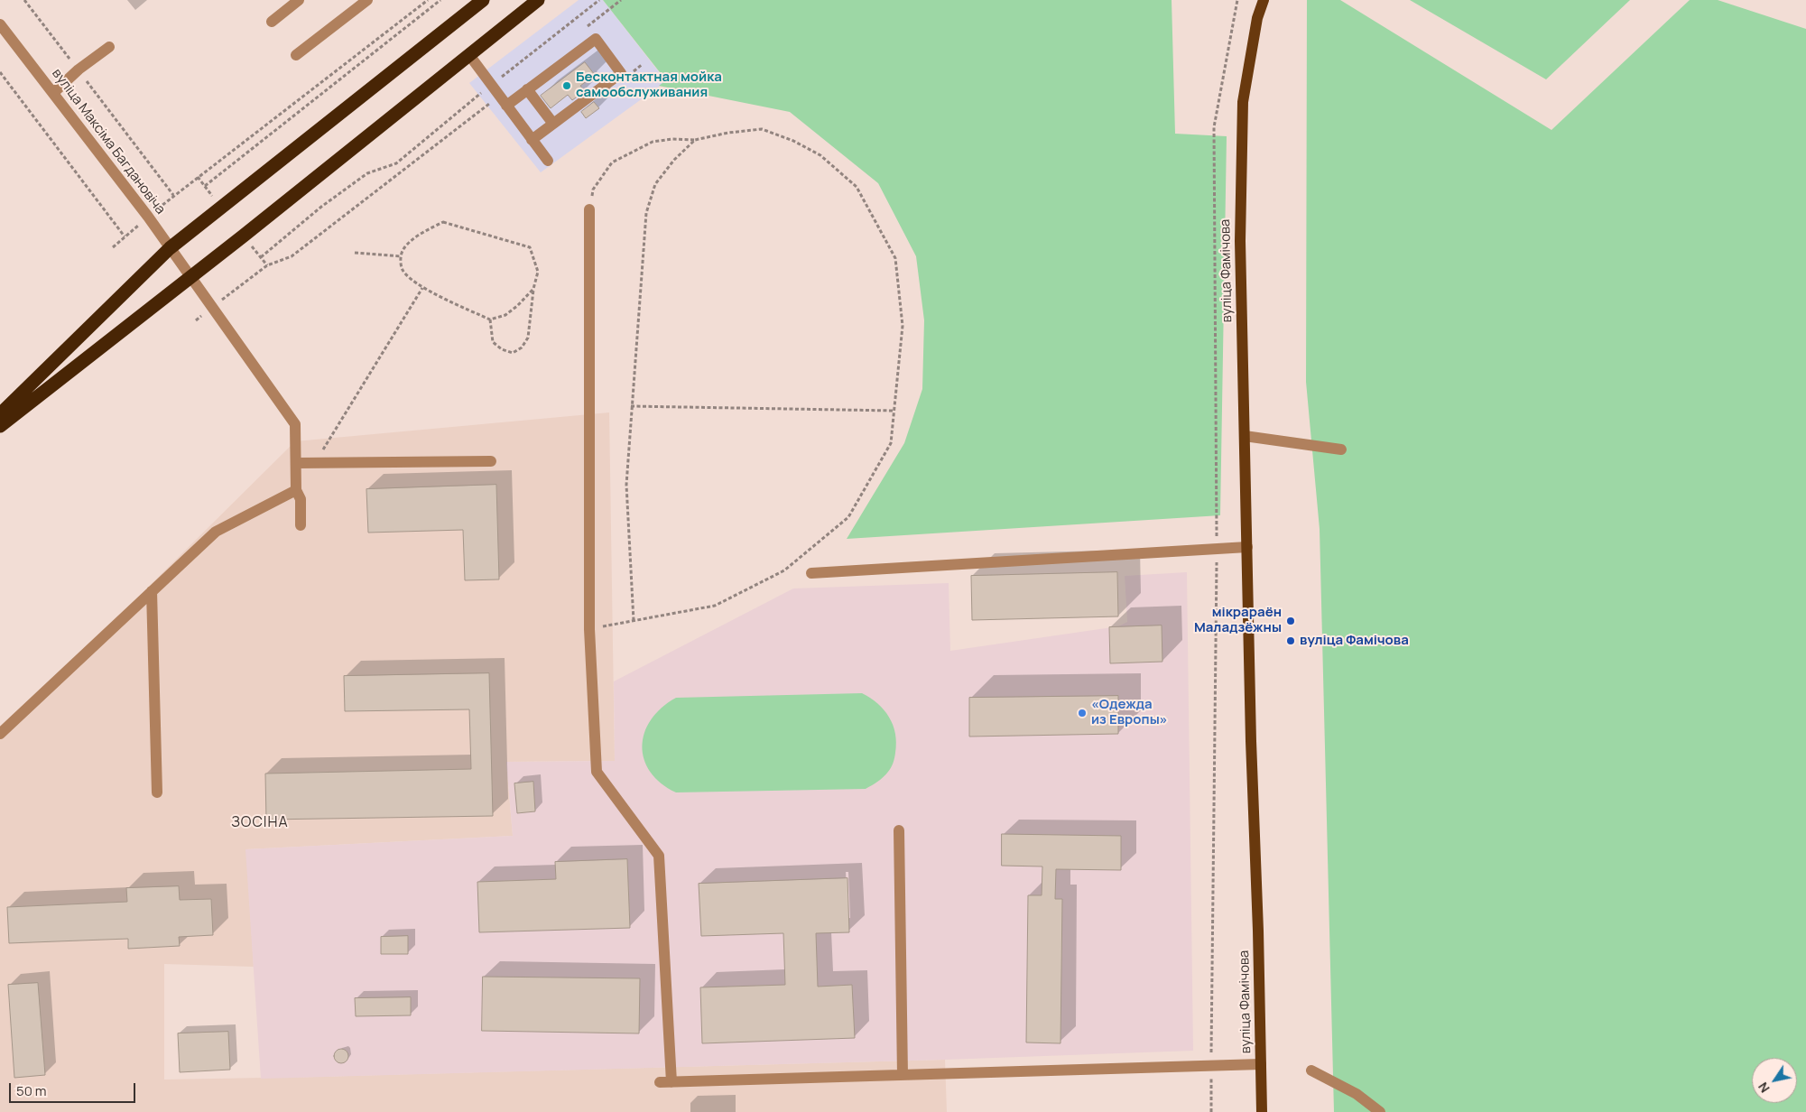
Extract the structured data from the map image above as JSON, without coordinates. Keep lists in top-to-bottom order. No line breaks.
{"streets":{"main road":["вуліца Фамічова"],"street":["вуліца Максіма Багдановіча"]},"districts":["ЗОСІНА"],"places":["Бесконтактная мойка самообслуживания","мікрараён Маладзёжны","вуліца Фамічова","«Одежда из Европы»"],"scale_bar":"50 m","north":"bottom left"}
